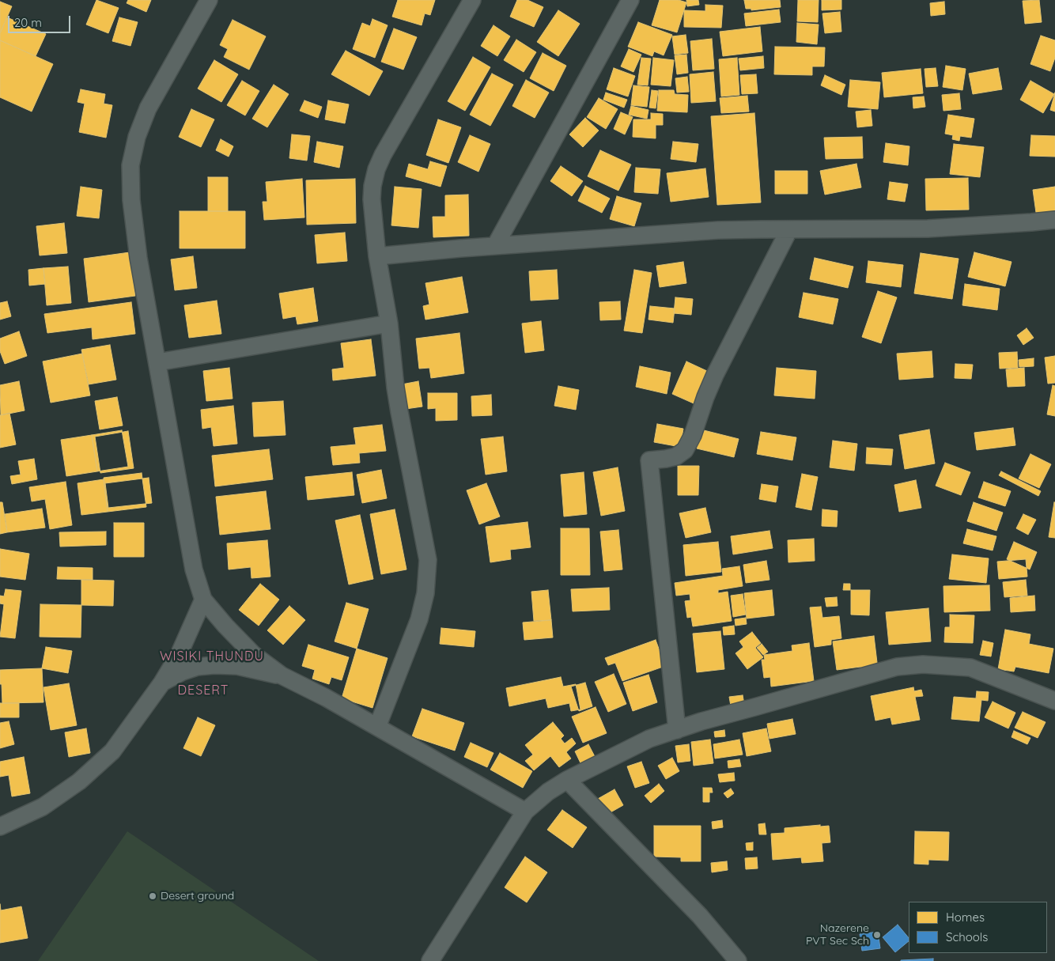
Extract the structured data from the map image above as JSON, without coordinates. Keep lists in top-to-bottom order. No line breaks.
{"districts":["WISIKI THUNDU","DESERT"],"places":["Desert ground","Nazerene PVT Sec Sch"],"legend":["Homes","Schools"],"scale_bar":"20 m"}
